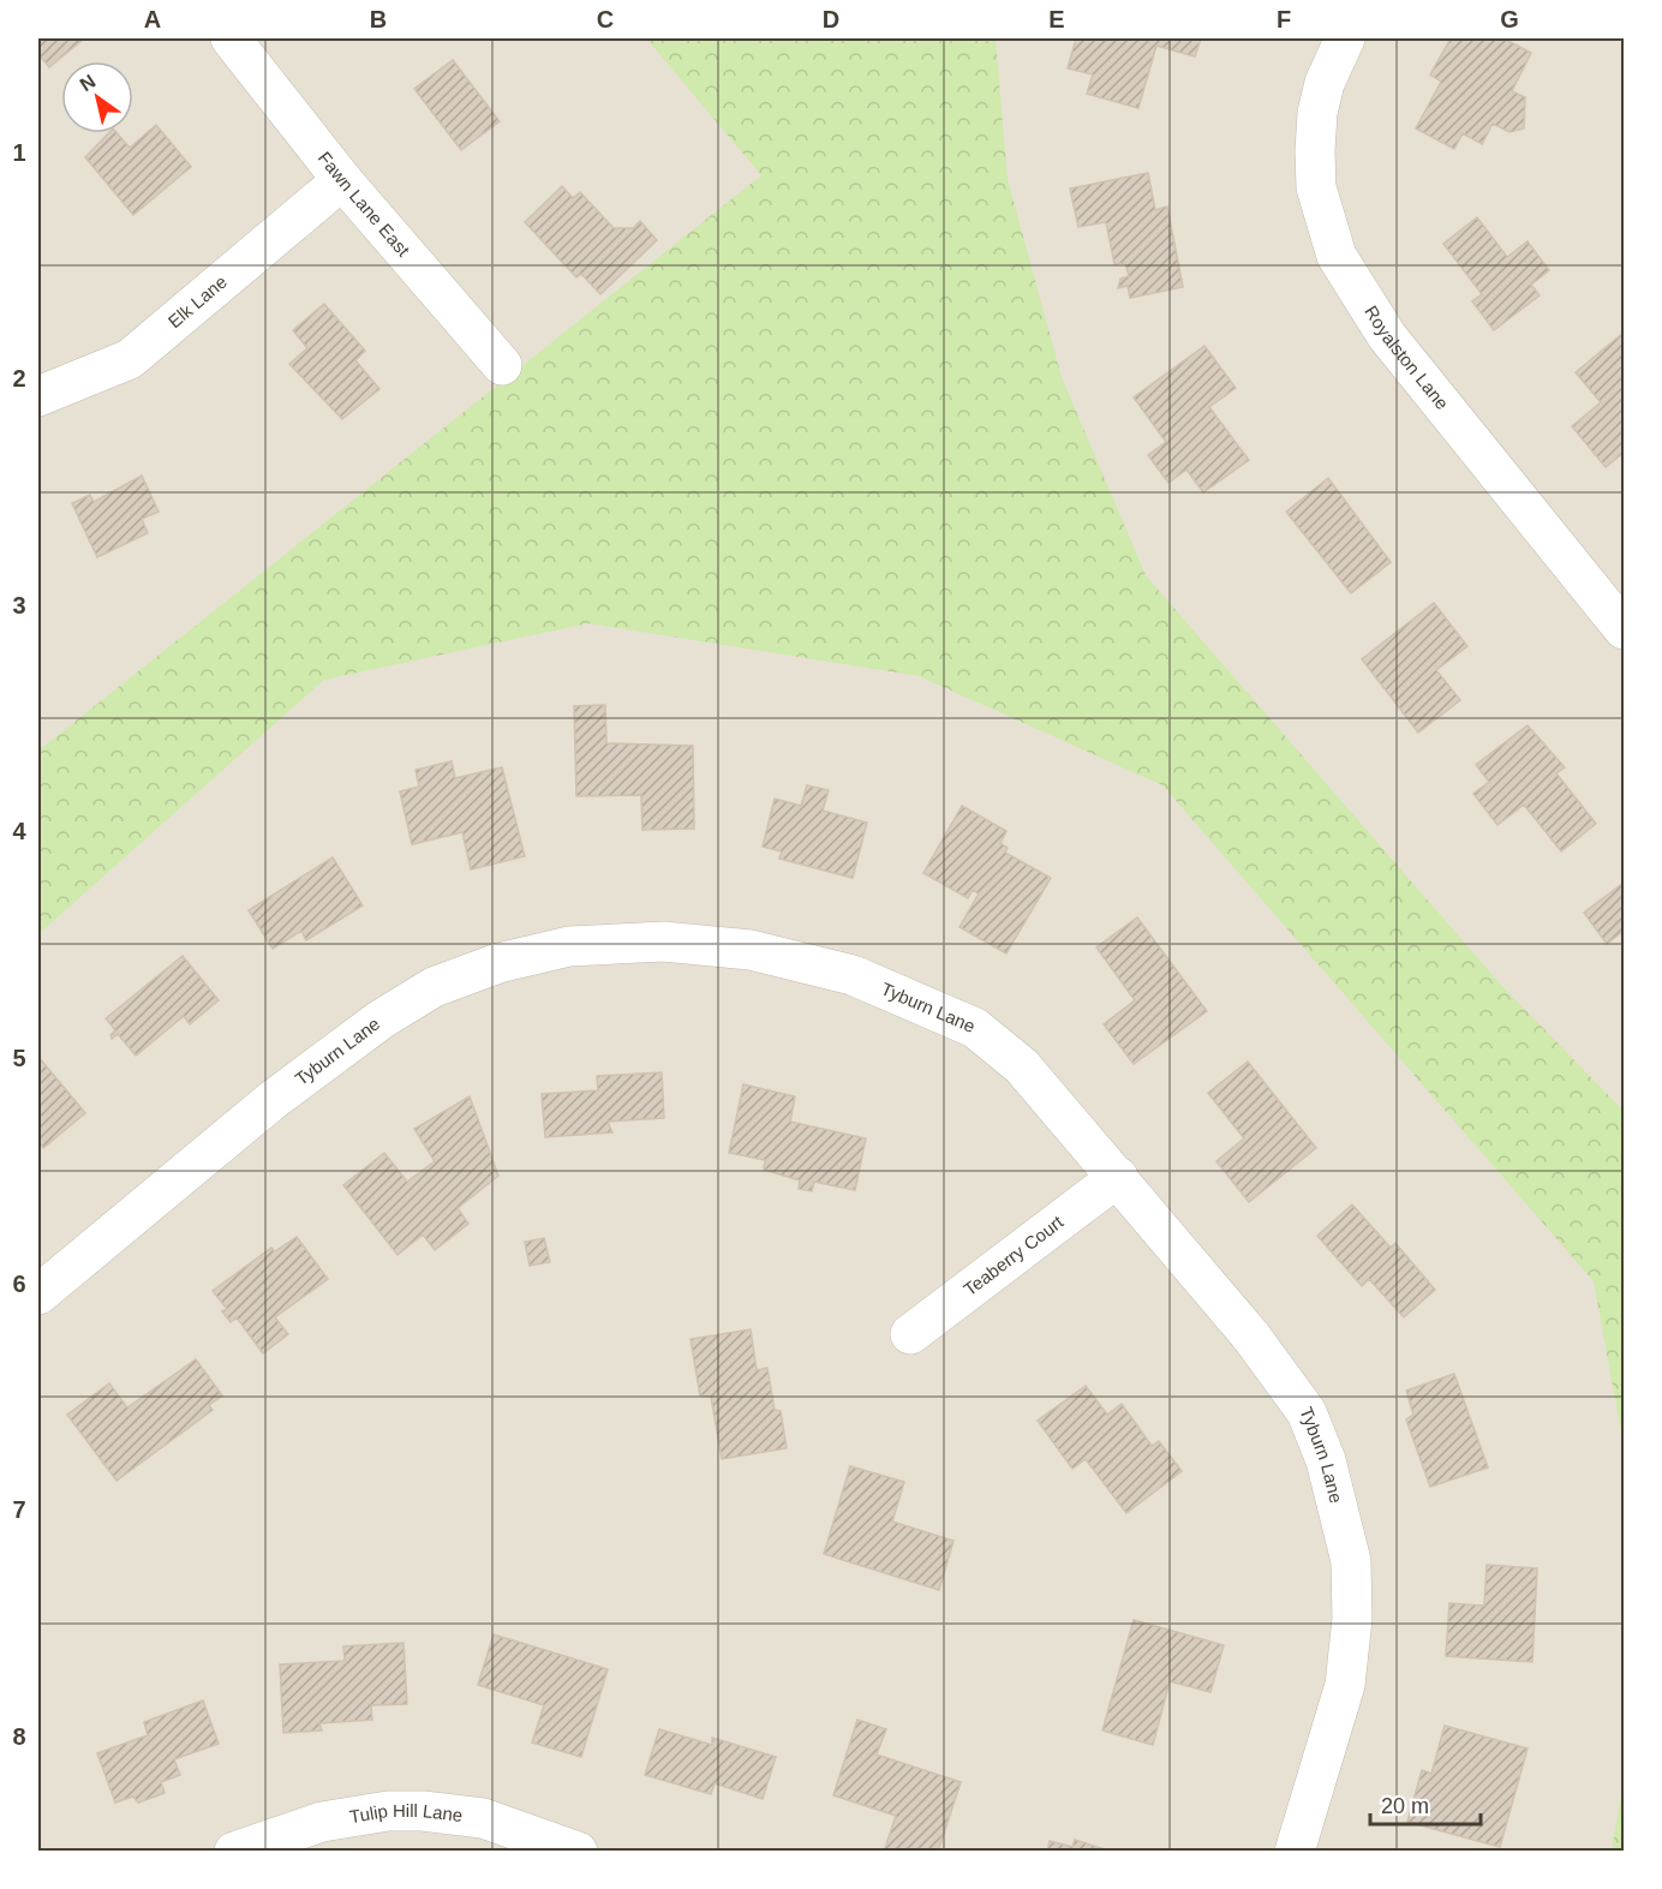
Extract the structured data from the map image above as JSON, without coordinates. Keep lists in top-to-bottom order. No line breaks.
{"streets":{"street":["Fawn Lane East","Elk Lane","Royalston Lane","Tyburn Lane","Teaberry Court","Tulip Hill Lane"]},"crossings":[["Fawn Lane East","Elk Lane"],["Tyburn Lane","Teaberry Court"]],"scale_bar":"20 m","north":"top left","grid":{"columns":["A","B","C","D","E","F","G"],"rows":["1","2","3","4","5","6","7","8"]}}
